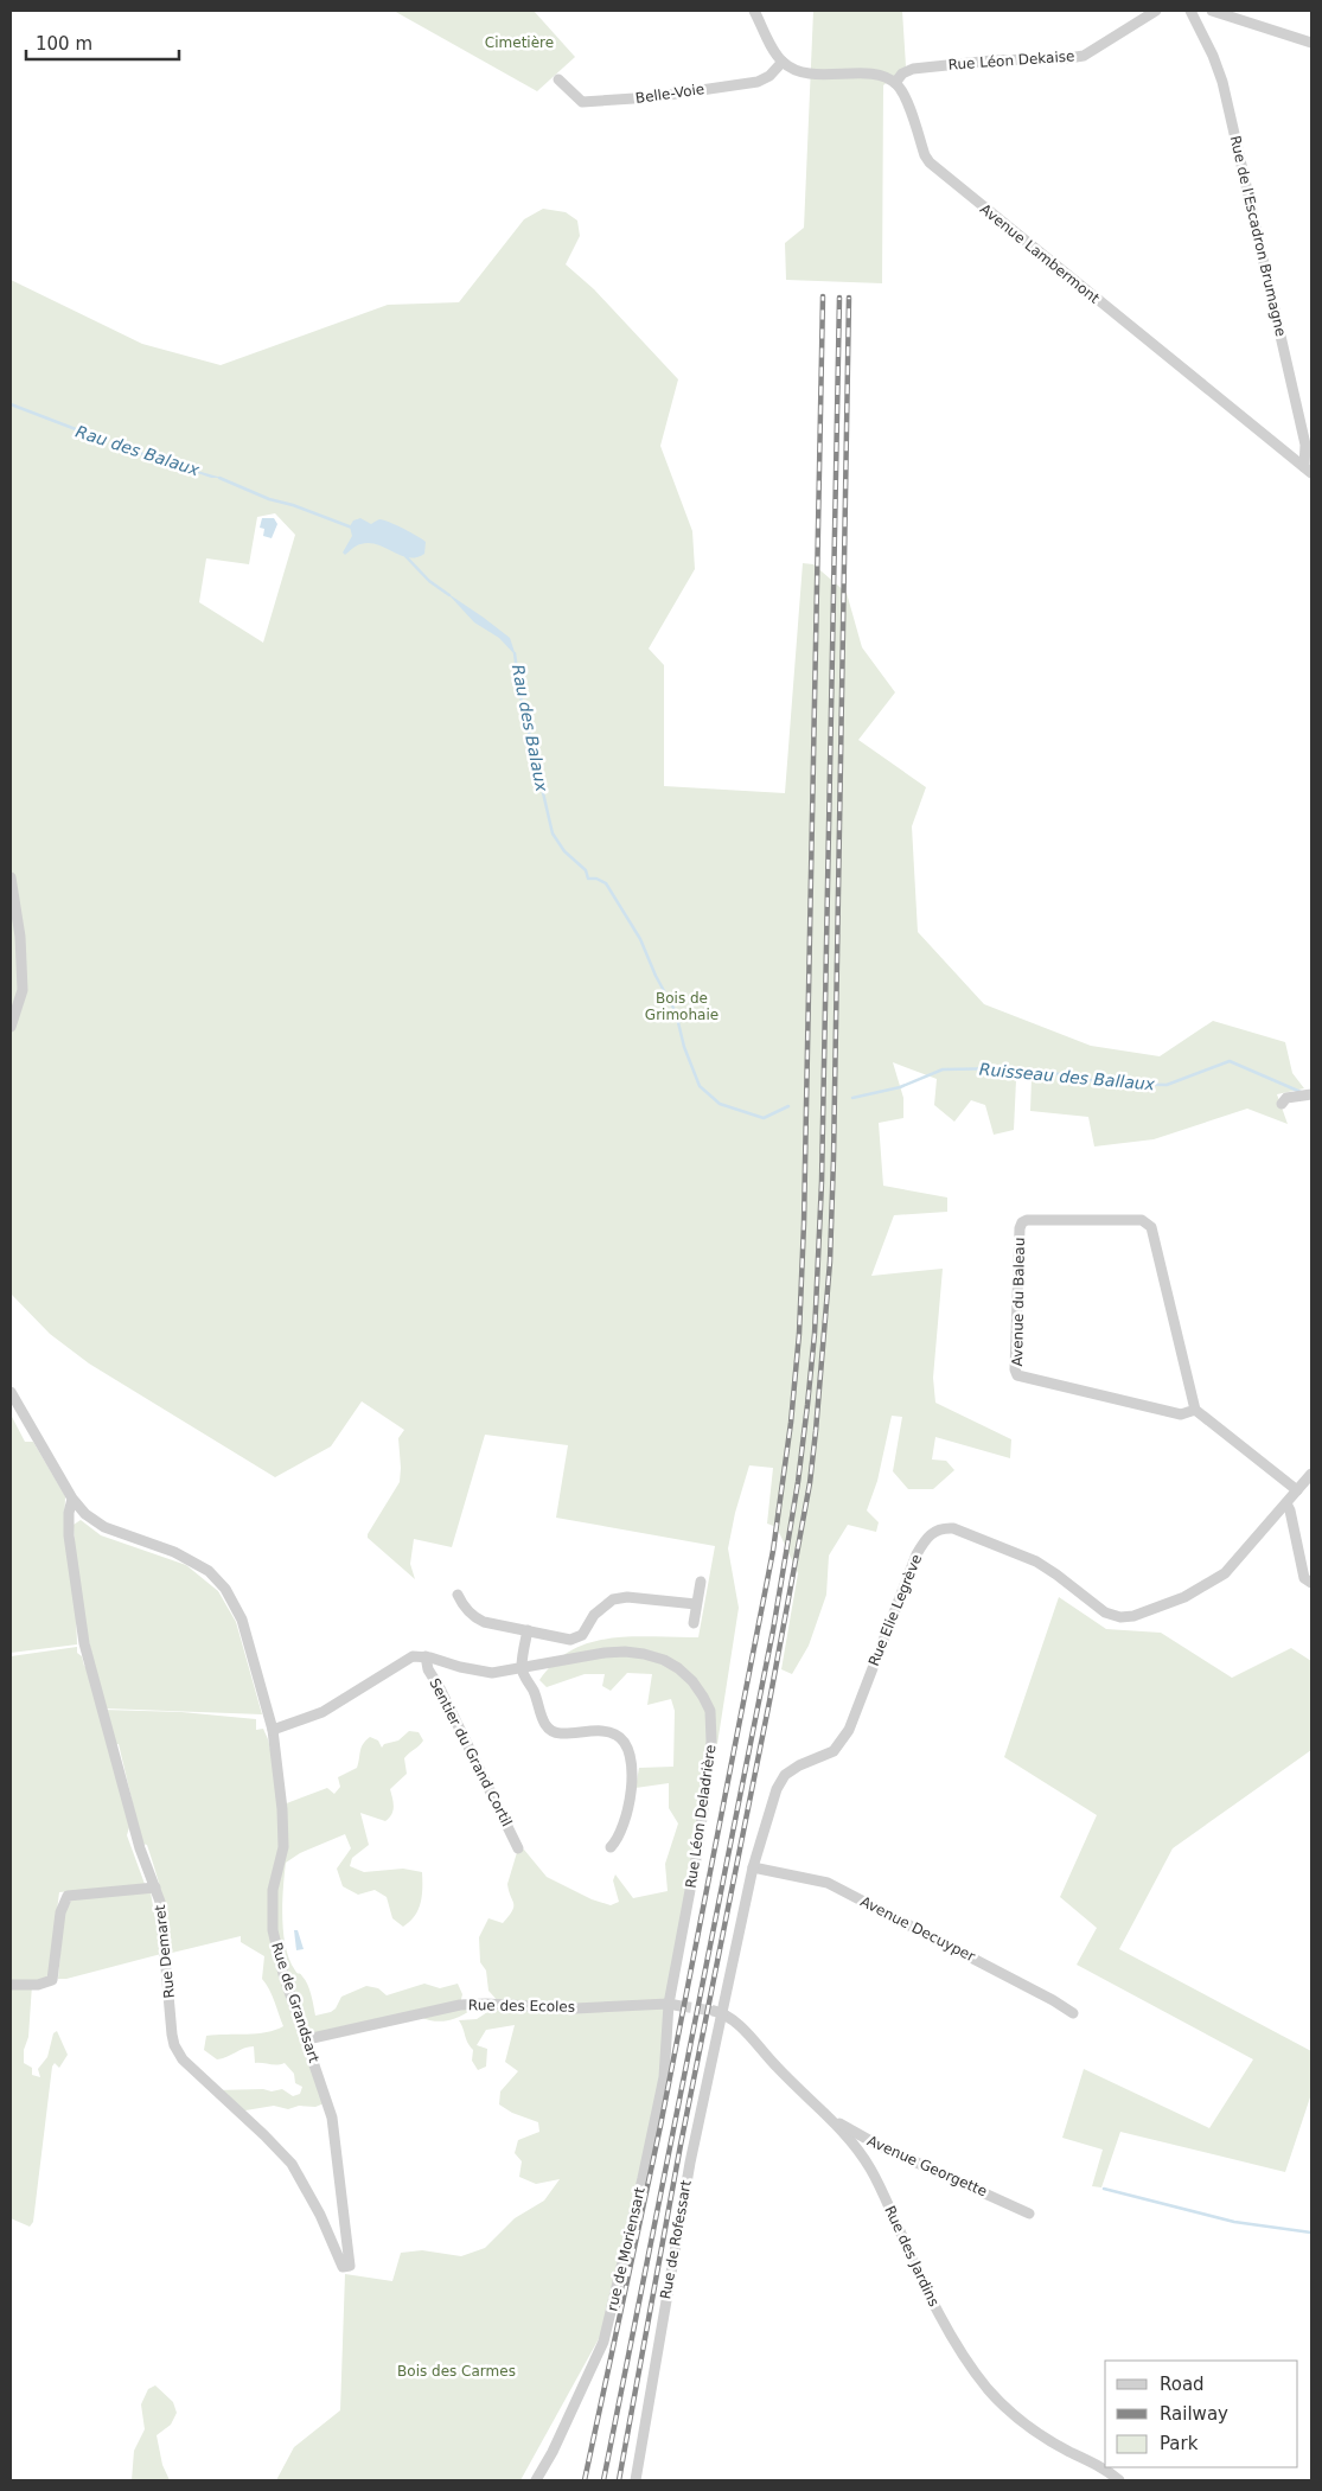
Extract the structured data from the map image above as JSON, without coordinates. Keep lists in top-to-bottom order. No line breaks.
{"streets":{"street":["Rue Léon Dekaise","Belle-Voie","Rue de l'Escadron Brumagne","Avenue Lambermont","Avenue du Baleau","Rue Elie Legrève","Sentier du Grand Cortil","Rue Léon Deladrière","Avenue Decuyper","Rue Demaret","Rue de Grandsart","Rue des Ecoles","Avenue Georgette","Rue de Rofessart","rue de Moriensart","Rue des Jardins"]},"crossings":[["Rue Léon Dekaise","Avenue Lambermont"],["Rue de l'Escadron Brumagne","Avenue Lambermont"],["Rue Elie Legrève","Avenue Decuyper"],["Rue Elie Legrève","Rue de Rofessart"],["Sentier du Grand Cortil","Rue Léon Deladrière"],["Rue Léon Deladrière","Rue des Ecoles"],["Rue Léon Deladrière","rue de Moriensart"],["Rue Demaret","Rue de Grandsart"],["Rue de Grandsart","Rue des Ecoles"],["Rue des Ecoles","rue de Moriensart"],["Avenue Georgette","Rue des Jardins"],["Rue de Rofessart","Rue des Jardins"]],"water":["Rau des Balaux","Ruisseau des Ballaux"],"parks":["Cimetière","Bois de Grimohaie","Bois des Carmes"],"legend":["Road","Railway","Park"],"scale_bar":"100 m"}
